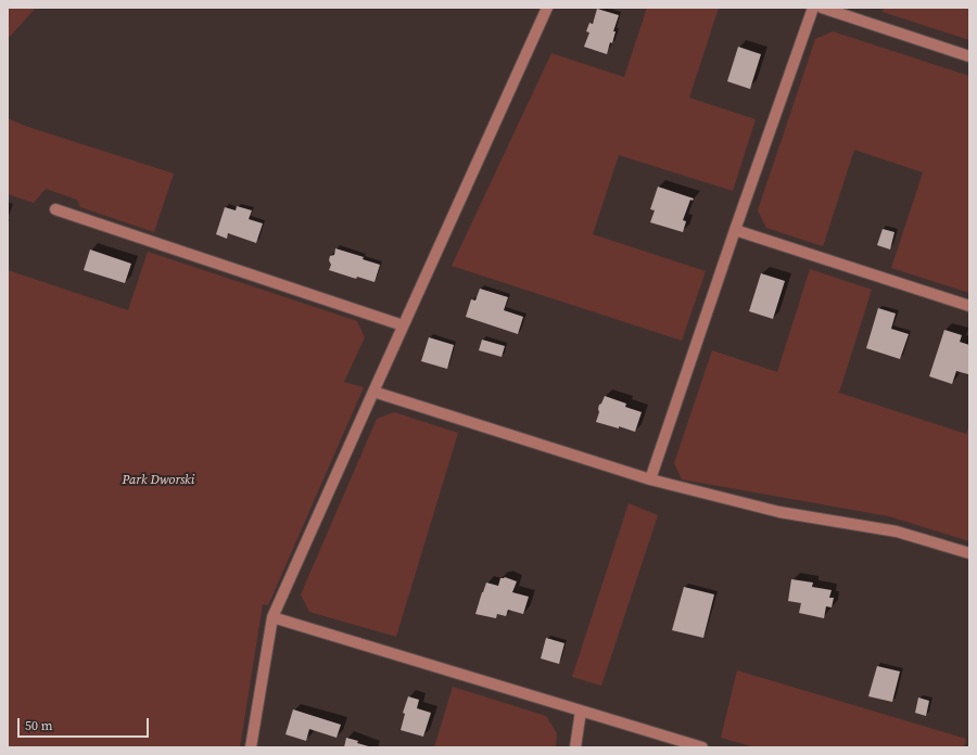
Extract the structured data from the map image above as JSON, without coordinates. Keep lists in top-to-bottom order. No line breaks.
{"parks":["Park Dworski"],"scale_bar":"50 m"}
